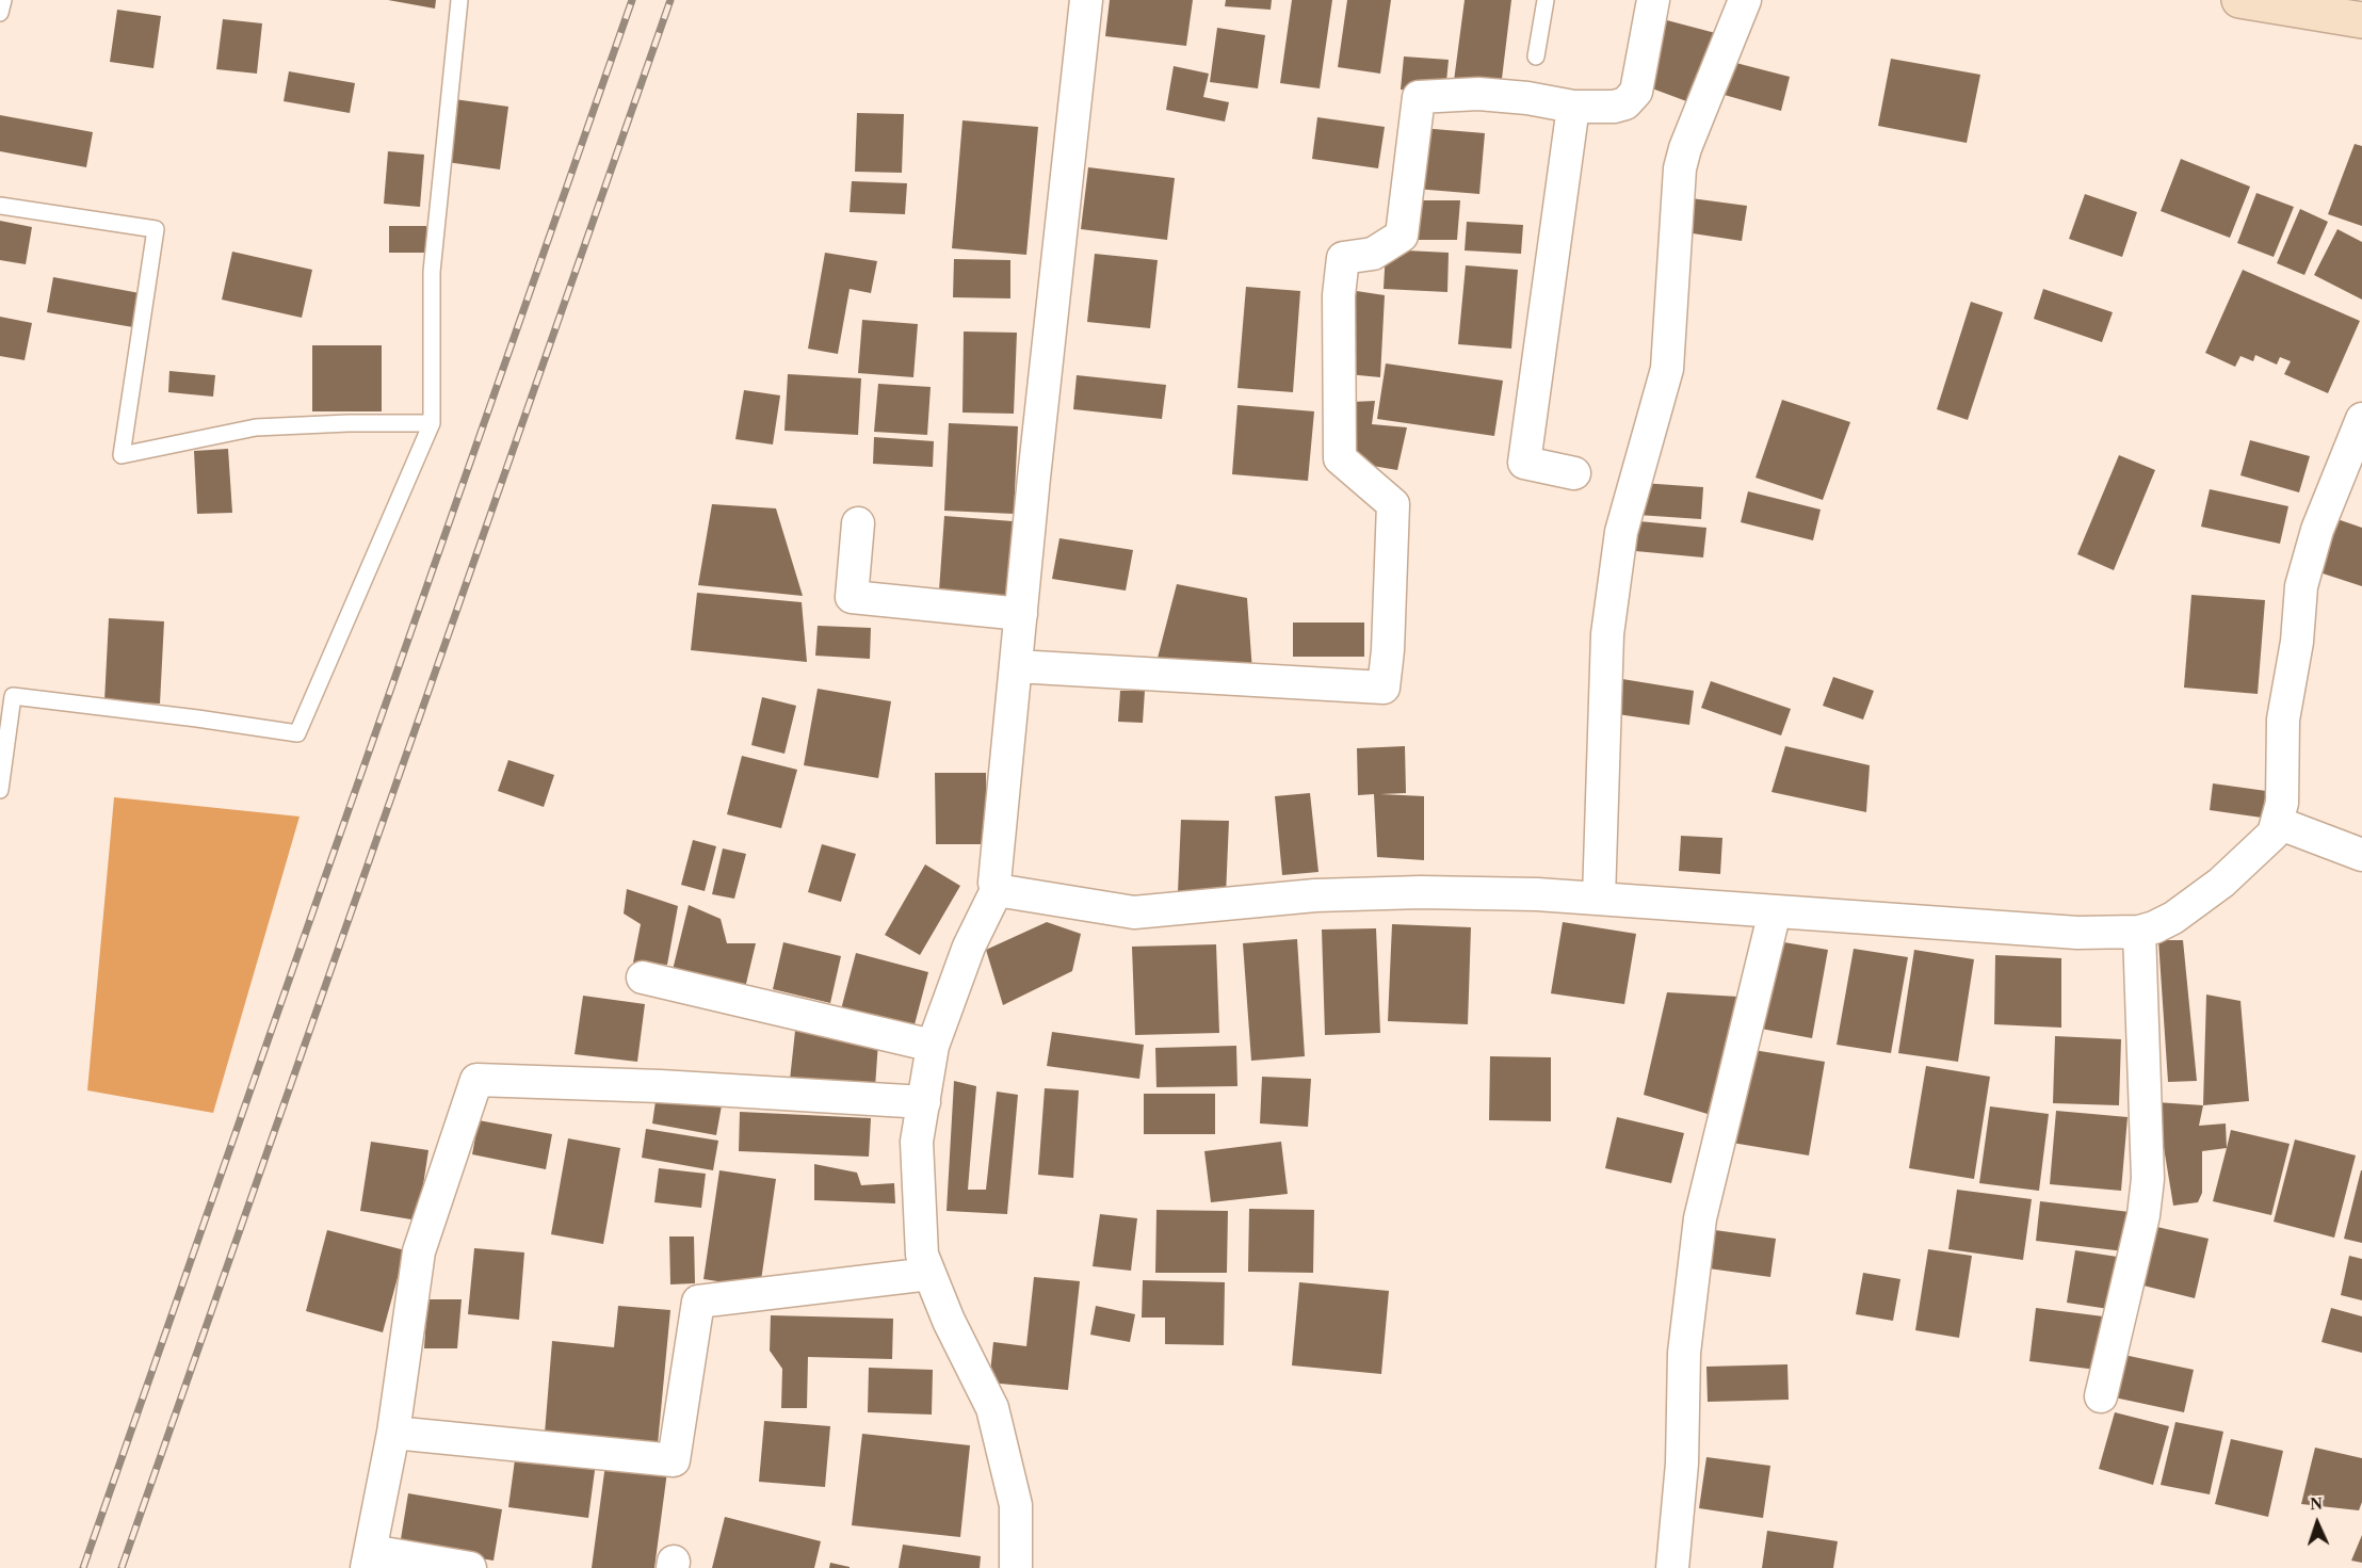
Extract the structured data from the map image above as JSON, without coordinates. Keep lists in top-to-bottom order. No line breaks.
{"north":"top"}
